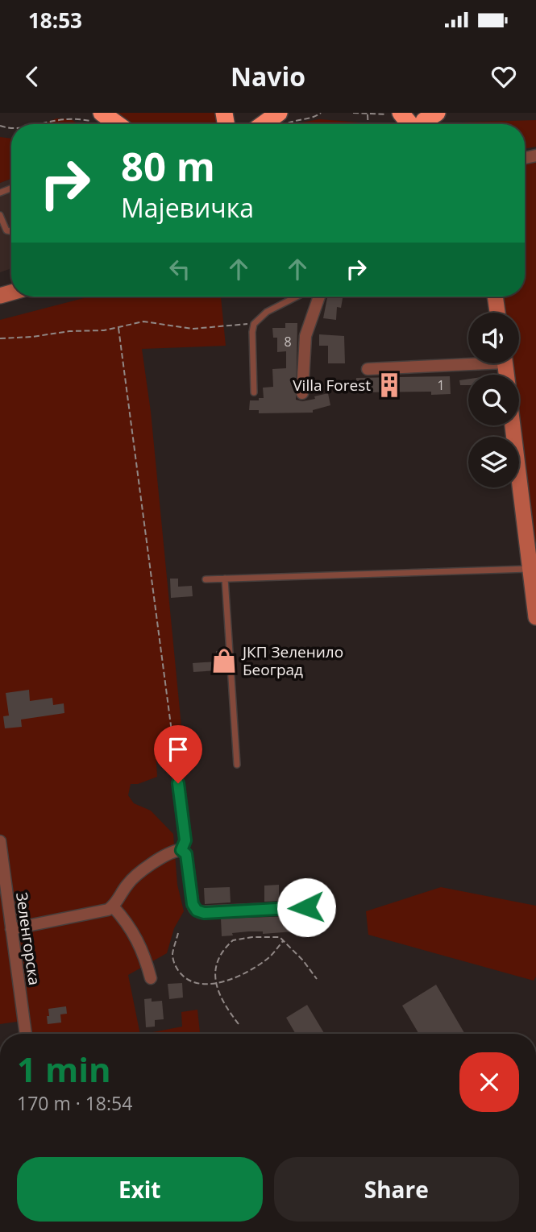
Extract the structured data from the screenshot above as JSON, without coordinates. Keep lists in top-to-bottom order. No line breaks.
{"streets":{"street":["Зеленгорска"]},"places":{"building":["Villa Forest"],"shop":["ЈКП Зеленило Београд"]},"house_numbers":["8","1"],"page":{"status":"18:53","header":"Navio","turn":["80 m","Мајевичка"],"heading":["1 min","170 m · 18:54"],"buttons":["Exit","Share"]}}
